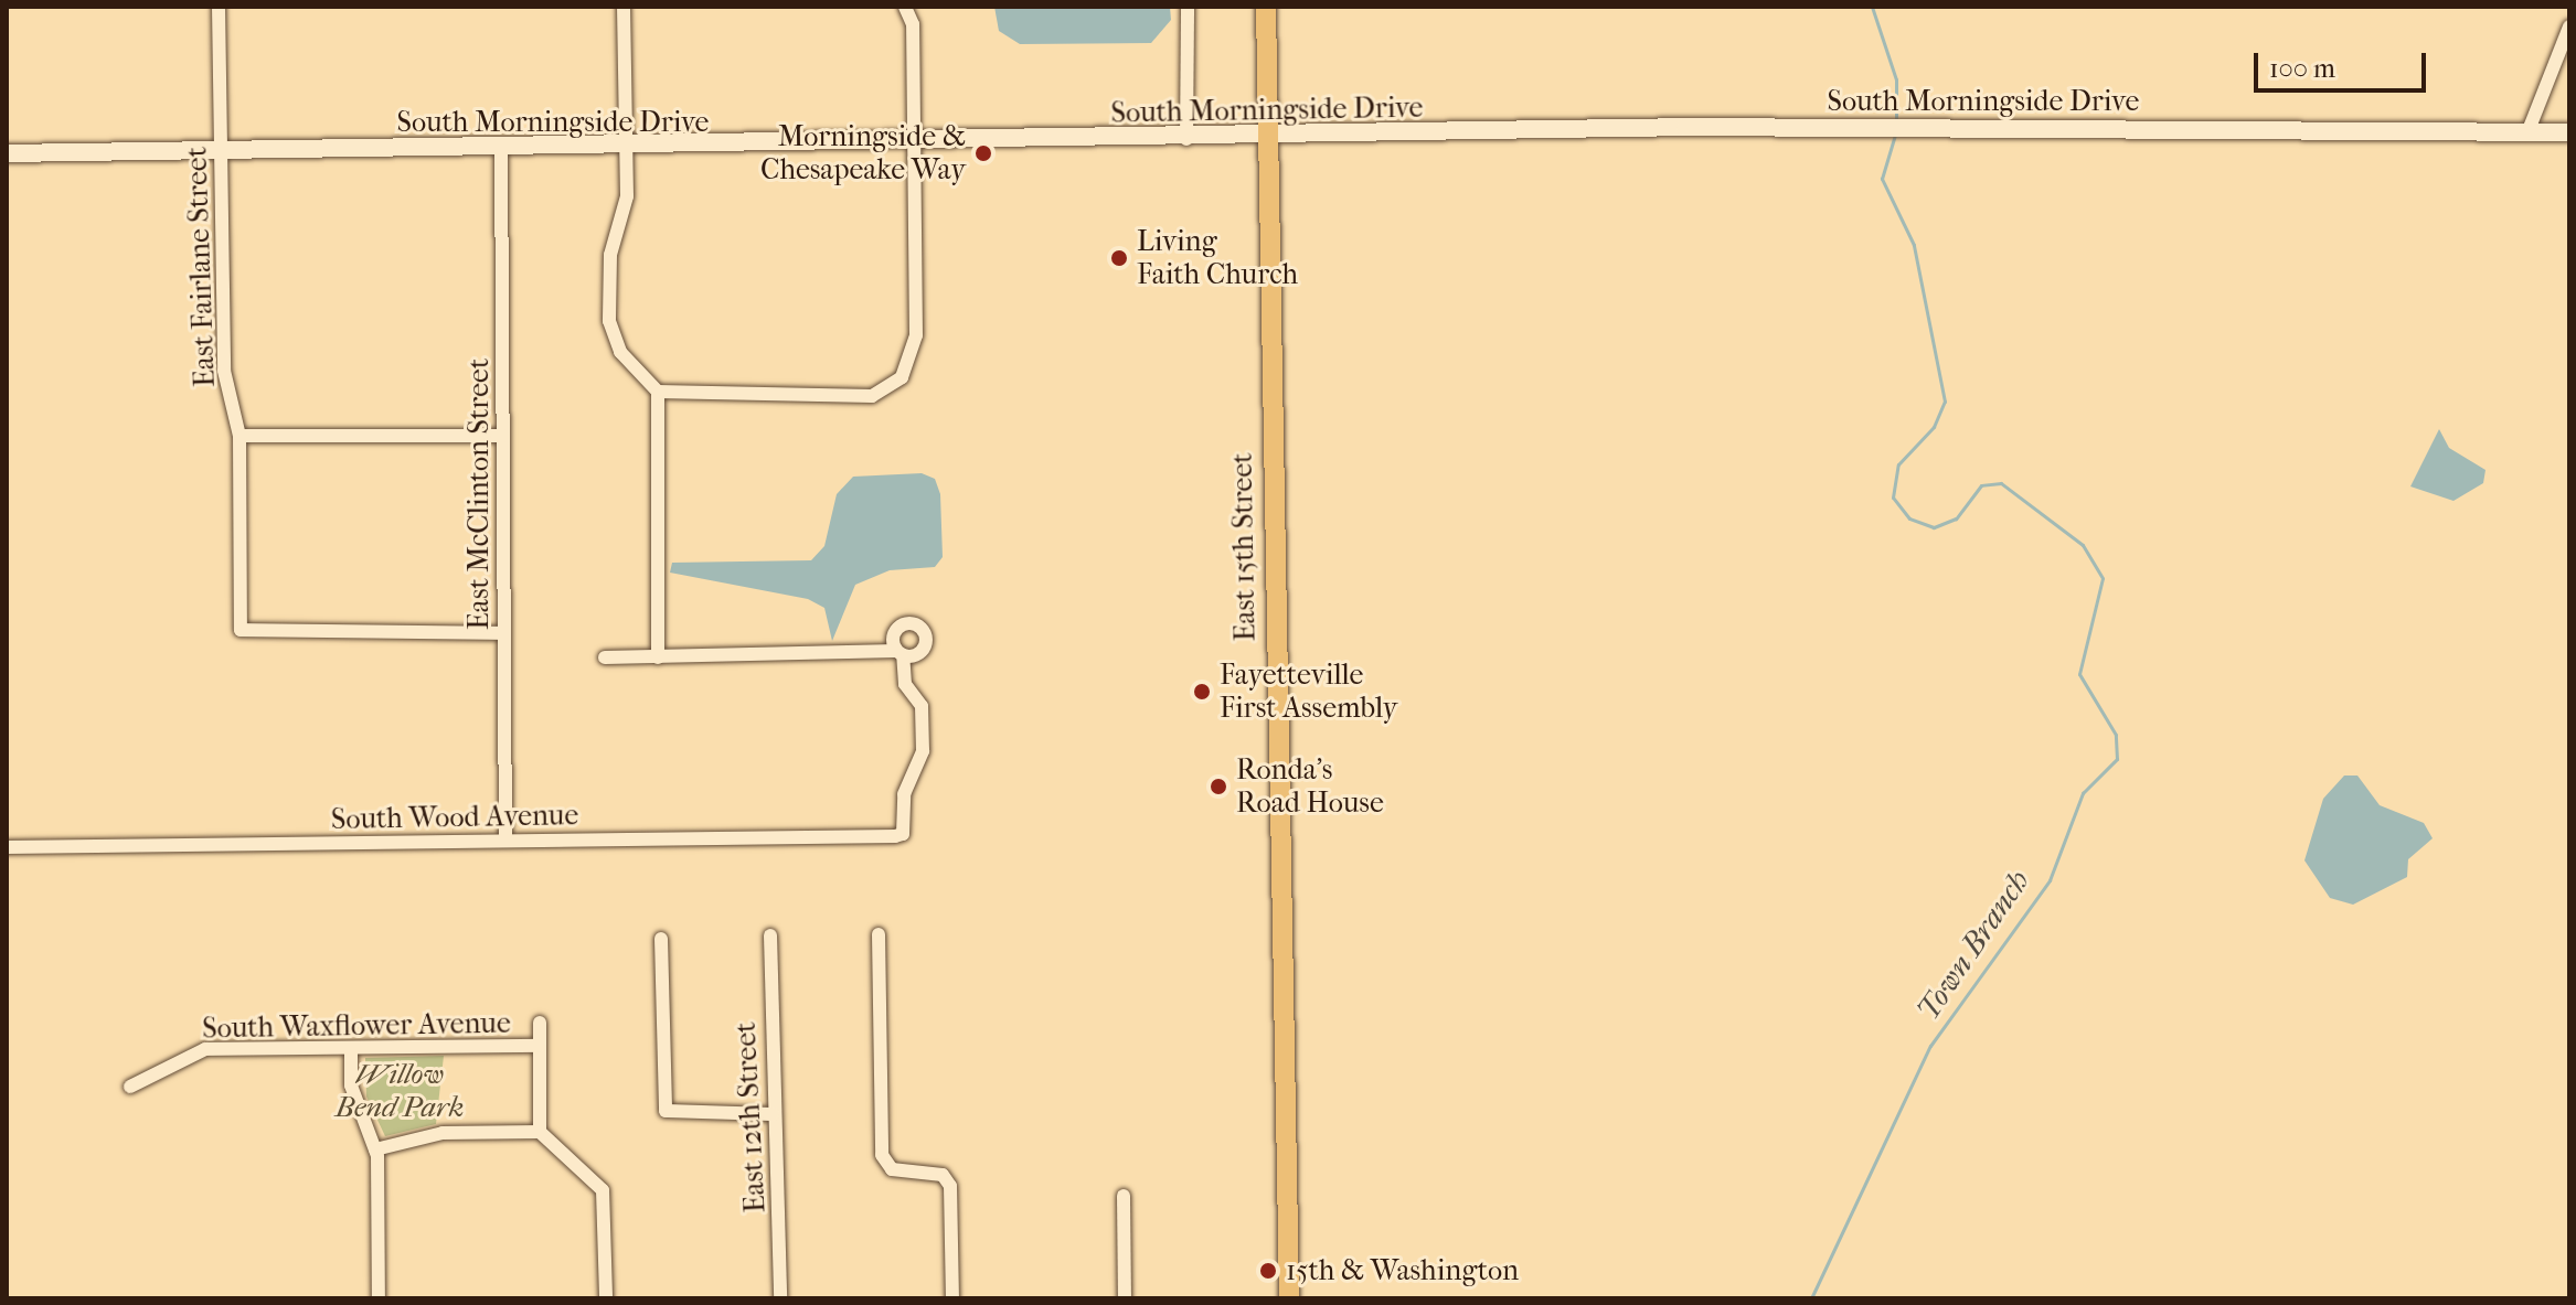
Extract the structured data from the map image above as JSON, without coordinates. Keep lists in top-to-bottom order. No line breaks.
{"streets":{"main road":["East 15th Street"],"street":["South Morningside Drive","East Fairlane Street","East McClinton Street","South Wood Avenue","South Waxflower Avenue","East 12th Street"]},"crossings":[["South Morningside Drive","East Fairlane Street"],["South Morningside Drive","East McClinton Street"],["South Morningside Drive","East 15th Street"],["East Fairlane Street","East McClinton Street"],["East McClinton Street","South Wood Avenue"]],"water":["Town Branch"],"parks":["Willow Bend Park"],"places":["Morningside & Chesapeake Way","Living Faith Church","Fayetteville First Assembly","Ronda’s Road House","15th & Washington"],"scale_bar":"100 m"}
